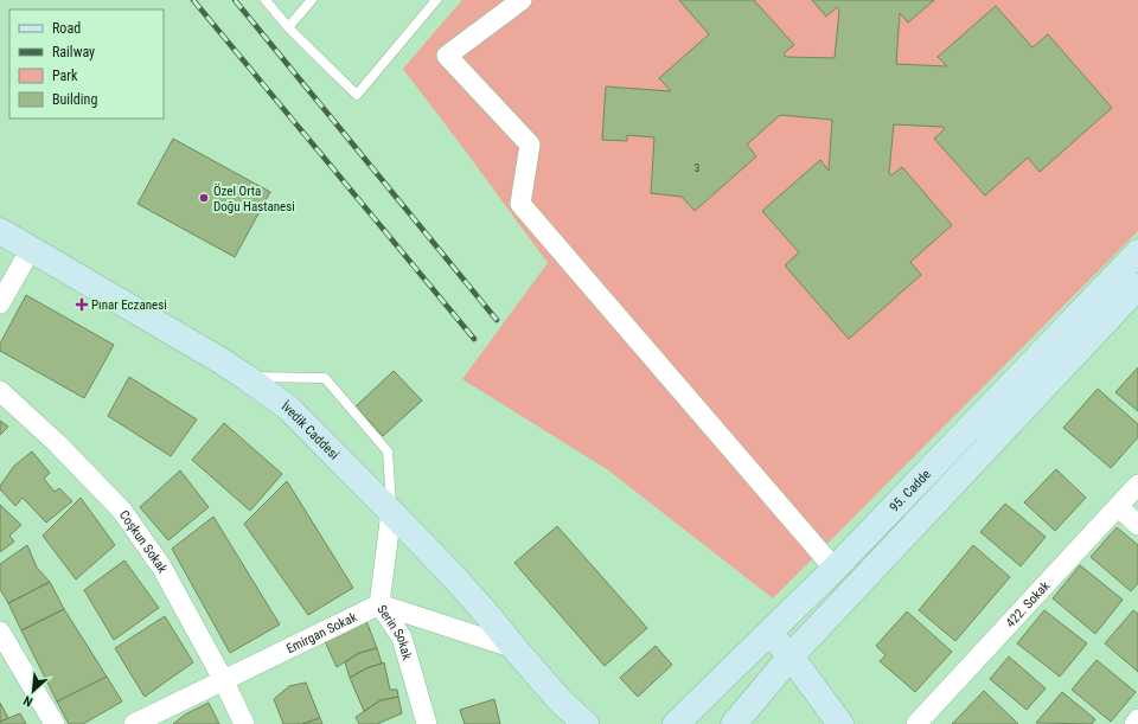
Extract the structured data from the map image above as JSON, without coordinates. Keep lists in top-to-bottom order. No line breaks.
{"streets":{"main road":["İvedik Caddesi","95. Cadde"],"street":["Coşkun Sokak","422. Sokak","Emirgan Sokak","Serin Sokak"]},"crossings":[["İvedik Caddesi","Serin Sokak"],["Coşkun Sokak","Emirgan Sokak"],["Emirgan Sokak","Serin Sokak"]],"places":{"other":["Özel Orta Doğu Hastanesi"],"health":["Pınar Eczanesi"]},"house_numbers":["3"],"legend":["Road","Railway","Park","Building"],"north":"bottom left"}
